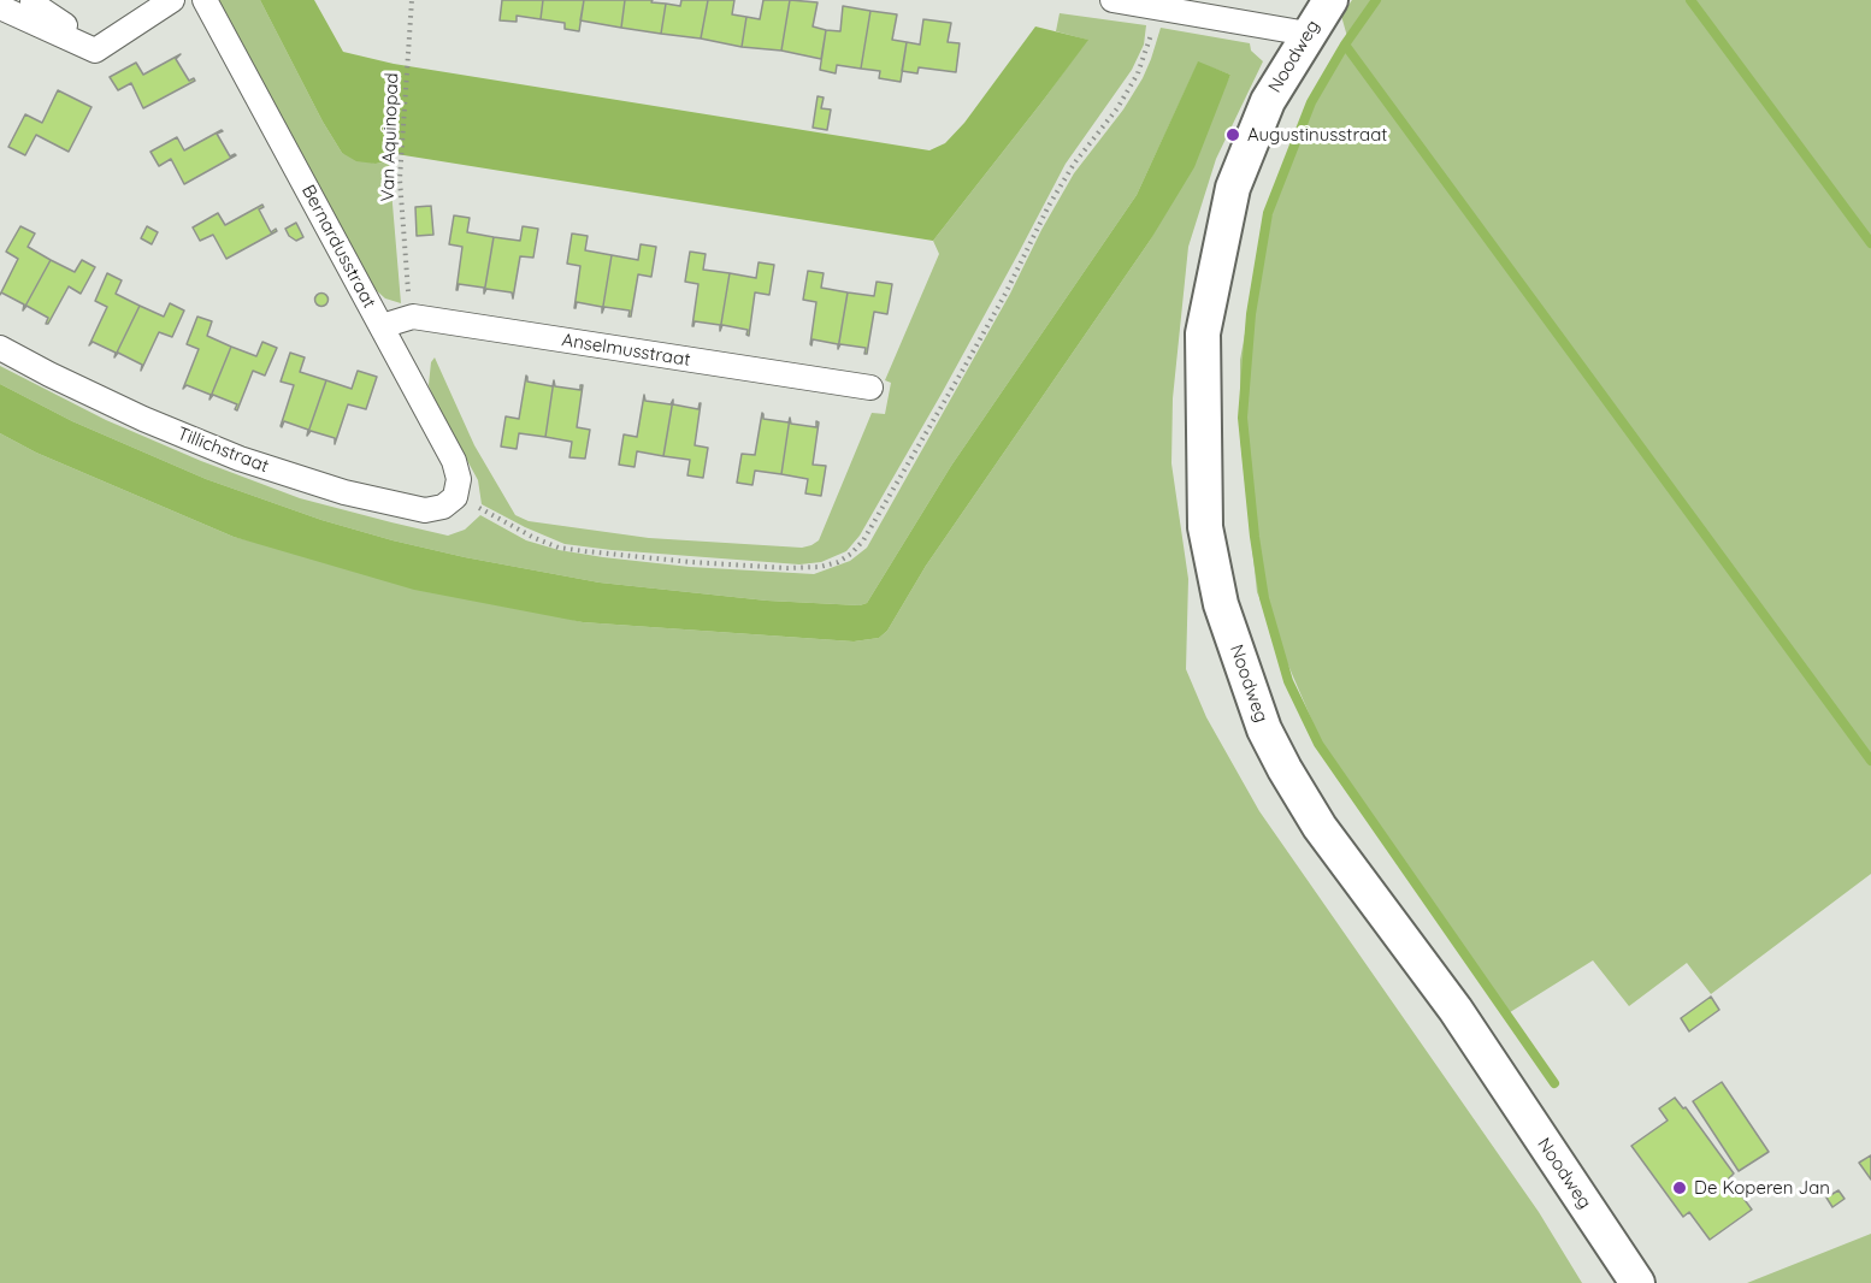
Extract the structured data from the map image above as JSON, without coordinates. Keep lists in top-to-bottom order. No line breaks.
{"streets":{"main road":["Noodweg"],"street":["Bernardusstraat","Anselmusstraat","Tillichstraat"],"path":["Van Aquinopad"]},"crossings":[["Van Aquinopad","Anselmusstraat"],["Bernardusstraat","Anselmusstraat"],["Bernardusstraat","Tillichstraat"]],"places":["Augustinusstraat","De Koperen Jan"]}
